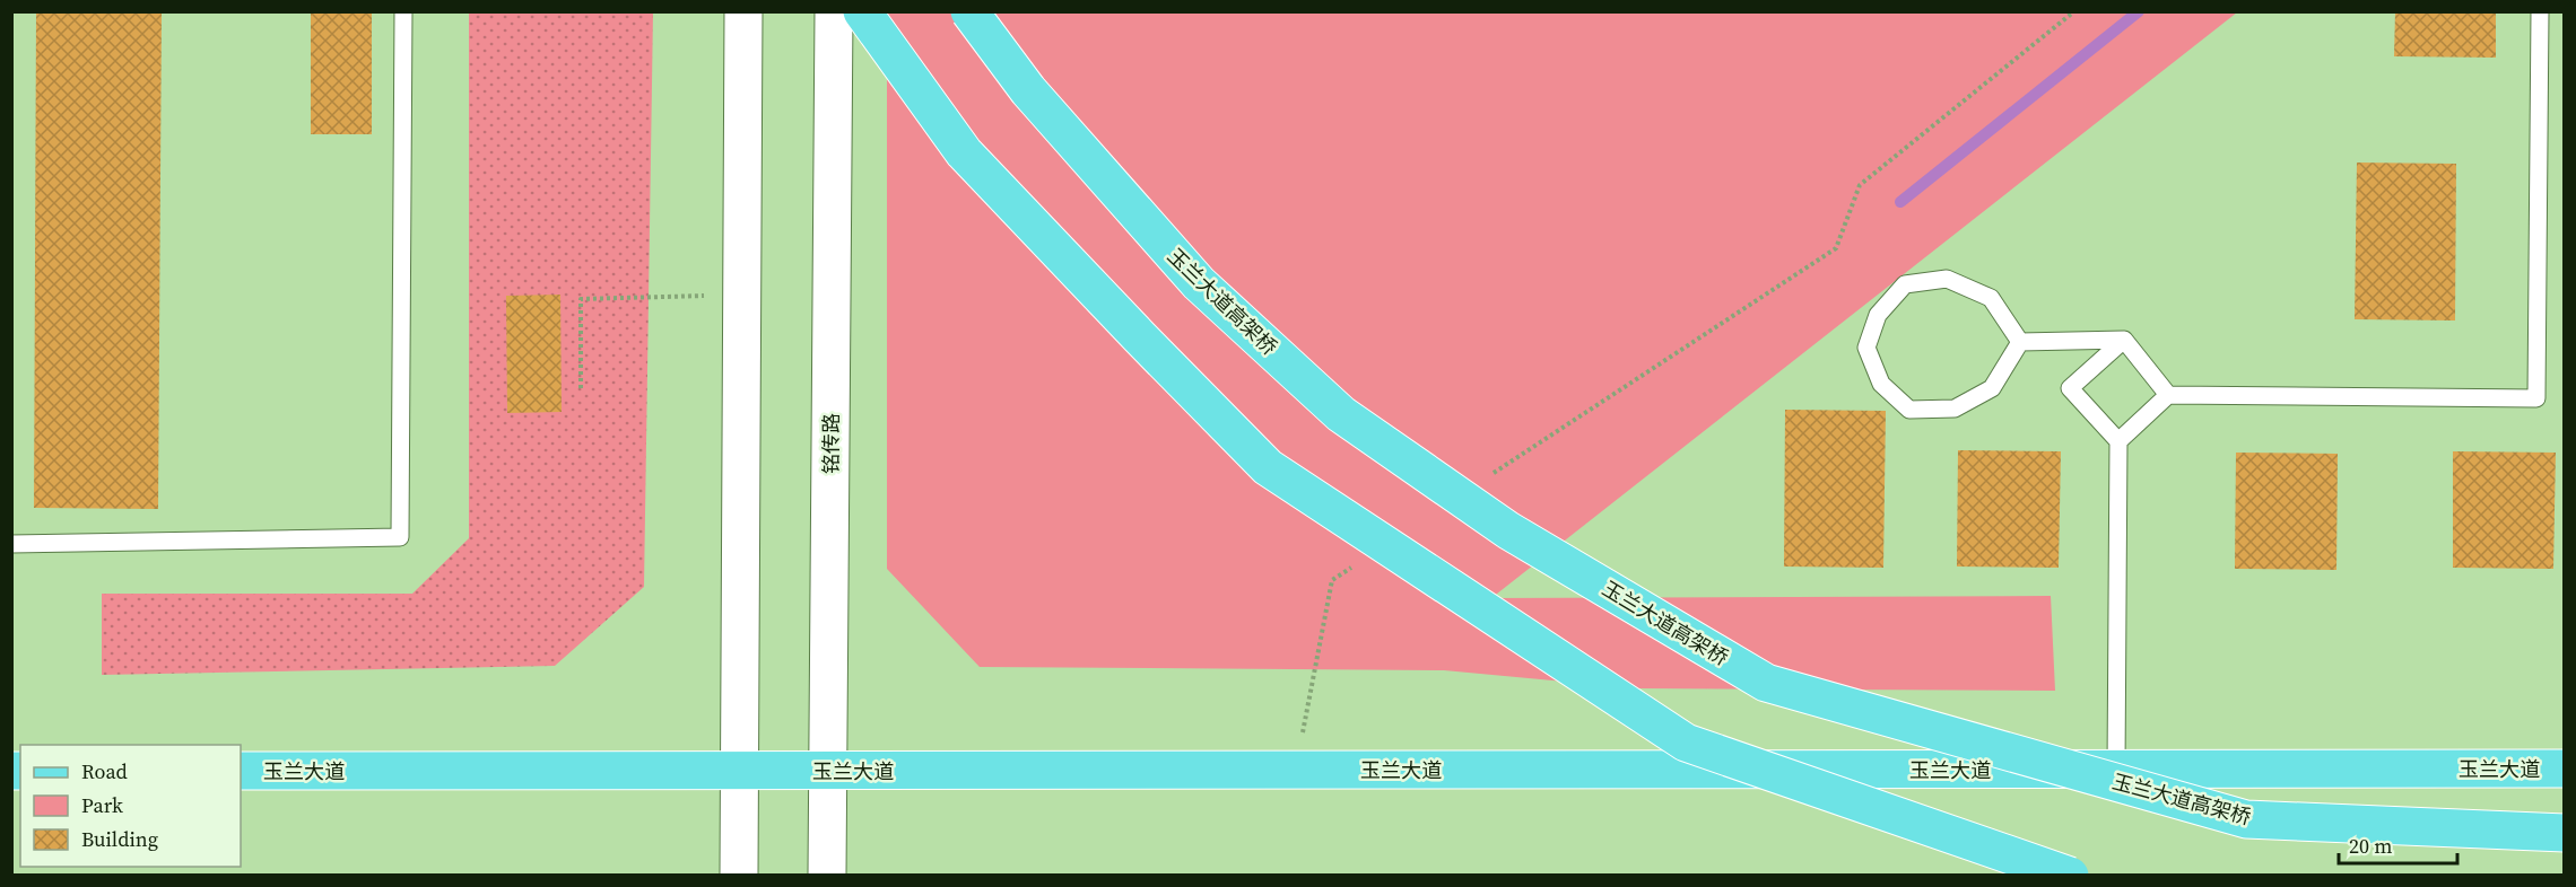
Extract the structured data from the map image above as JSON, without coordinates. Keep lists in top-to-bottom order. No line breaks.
{"streets":{"main road":["玉兰大道高架桥","铭传路","玉兰大道"]},"crossings":[["铭传路","玉兰大道"]],"legend":["Road","Park","Building"],"scale_bar":"20 m"}
